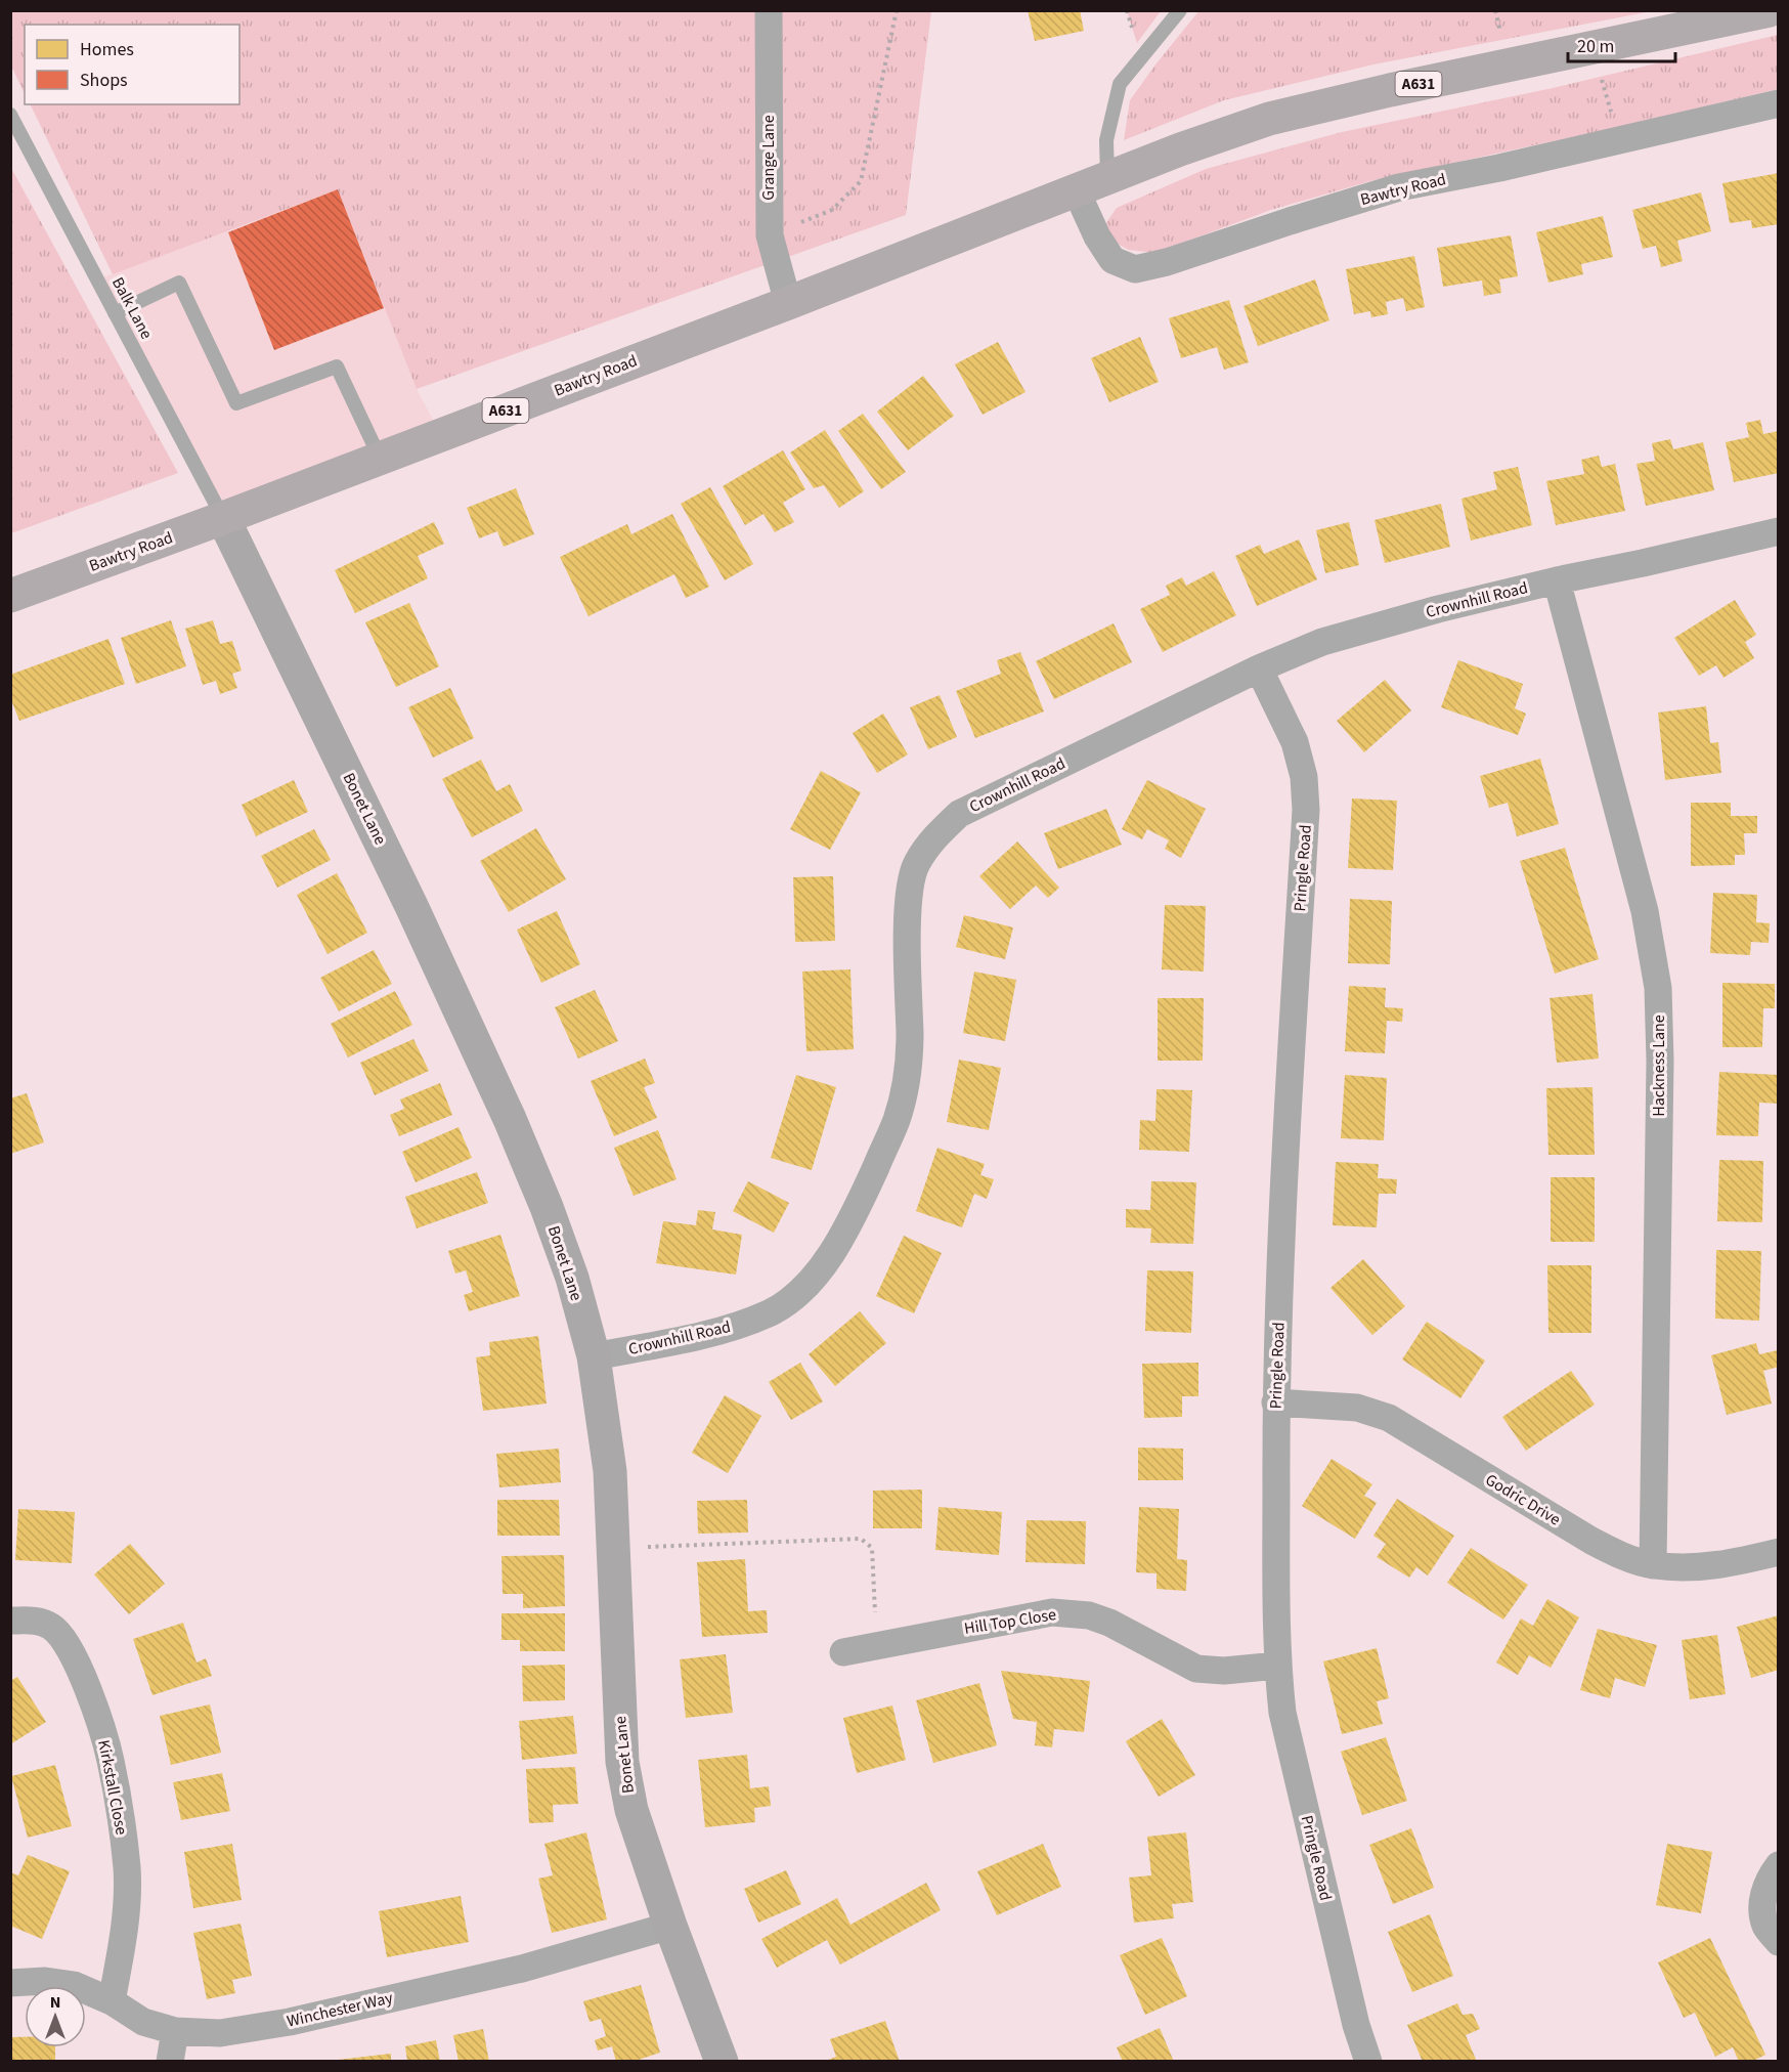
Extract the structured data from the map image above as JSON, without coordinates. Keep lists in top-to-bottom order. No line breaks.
{"streets":{"main road":["A631","Bawtry Road","Bonet Lane"],"street":["Grange Lane","Crownhill Road","Pringle Road","Hackness Lane","Godric Drive","Hill Top Close","Kirkstall Close","Winchester Way"],"lane":["Balk Lane"]},"crossings":[["Grange Lane","Bawtry Road"],["Bawtry Road","Balk Lane"],["Bawtry Road","Bonet Lane"],["Balk Lane","Bonet Lane"],["Crownhill Road","Bonet Lane"],["Crownhill Road","Pringle Road"],["Crownhill Road","Hackness Lane"],["Bonet Lane","Winchester Way"],["Pringle Road","Godric Drive"],["Pringle Road","Hill Top Close"],["Hackness Lane","Godric Drive"],["Kirkstall Close","Winchester Way"]],"legend":["Homes","Shops"],"scale_bar":"20 m","north":"top"}
